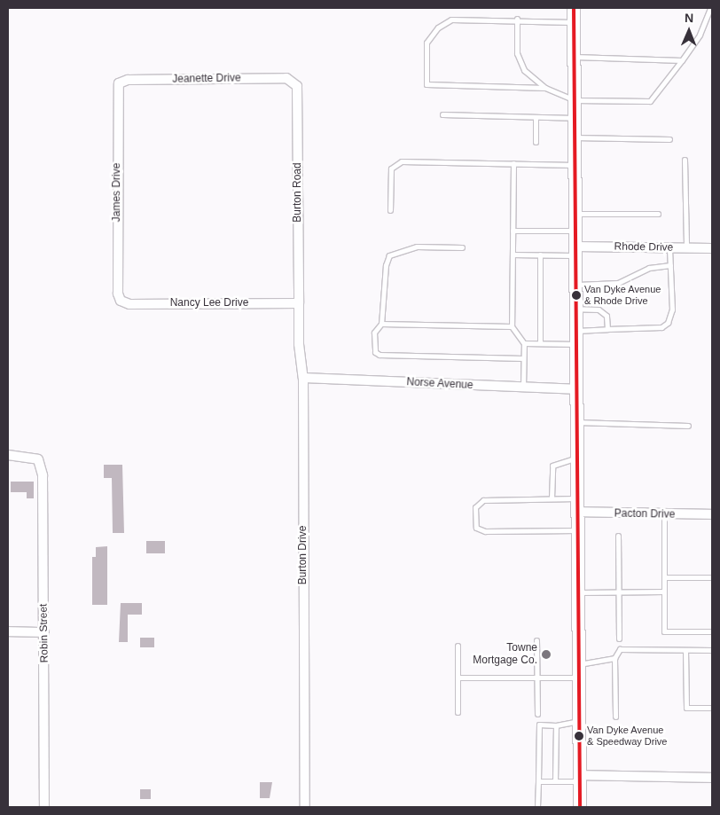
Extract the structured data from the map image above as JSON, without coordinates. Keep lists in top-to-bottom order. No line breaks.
{"streets":{"street":["Jeanette Drive","James Drive","Burton Road","Rhode Drive","Nancy Lee Drive","Norse Avenue","Pacton Drive","Burton Drive","Robin Street"]},"crossings":[["Jeanette Drive","James Drive"],["Jeanette Drive","Burton Road"],["James Drive","Nancy Lee Drive"],["Burton Road","Nancy Lee Drive"],["Burton Road","Burton Drive"],["Nancy Lee Drive","Burton Drive"],["Norse Avenue","Burton Drive"]],"places":["Van Dyke Avenue & Rhode Drive","Towne Mortgage Co.","Van Dyke Avenue & Speedway Drive"],"north":"top"}
